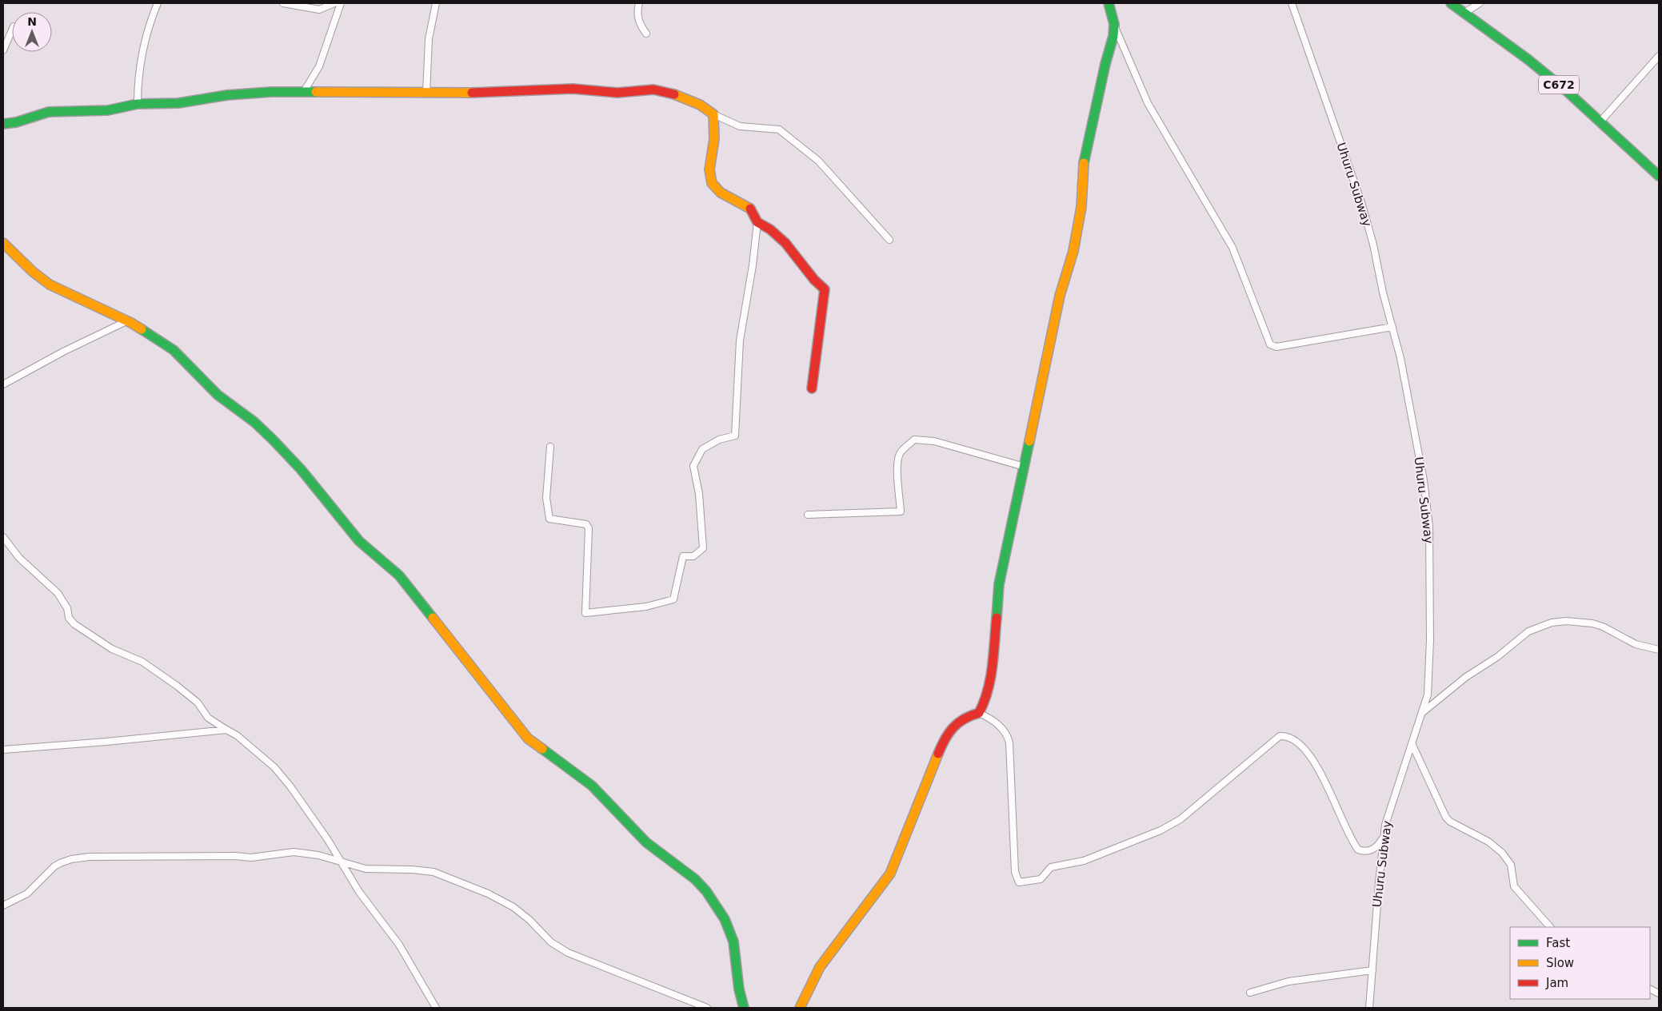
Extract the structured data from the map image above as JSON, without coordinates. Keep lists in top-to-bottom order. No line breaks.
{"streets":{"street":["C672","Uhuru Subway"]},"legend":["Fast","Slow","Jam"],"north":"top"}
